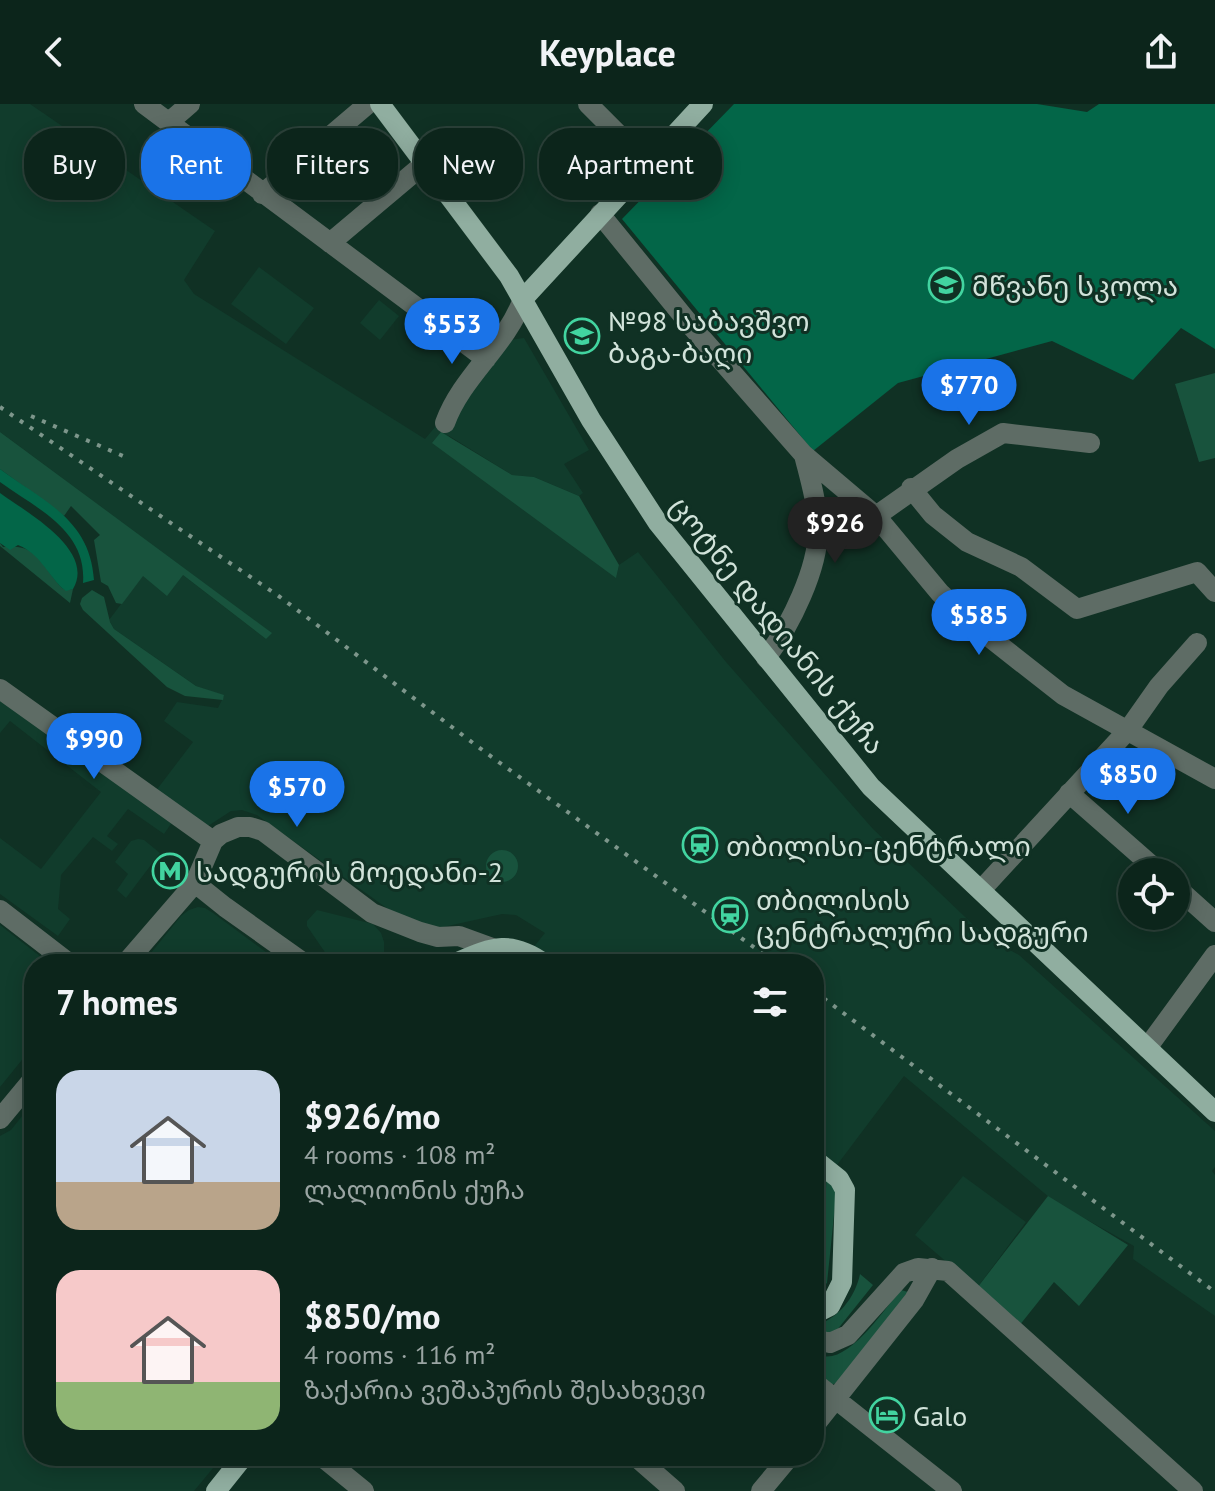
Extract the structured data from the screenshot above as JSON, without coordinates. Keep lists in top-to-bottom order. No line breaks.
{"streets":{"main road":["ცოტნე დადიანის ქუჩა"]},"places":{"school or university":["მწვანე სკოლა","№98 საბავშვო ბაგა-ბაღი"],"station":["თბილისი-ცენტრალი","თბილისის ცენტრალური სადგური"],"metro station":["სადგურის მოედანი-2"],"hotel":["Galo"]},"page":{"header":"Keyplace","chip":["Buy","Rent","Filters","New","Apartment"],"price":["$553","$770","$926","$585","$990","$850","$570"],"heading":"7 homes","list":[{"name":"$926/mo","note":"4 rooms · 108 m² · ლალიონის ქუჩა"},{"name":"$850/mo","note":"4 rooms · 116 m² · ზაქარია ვეშაპურის შესახვევი"}]}}
